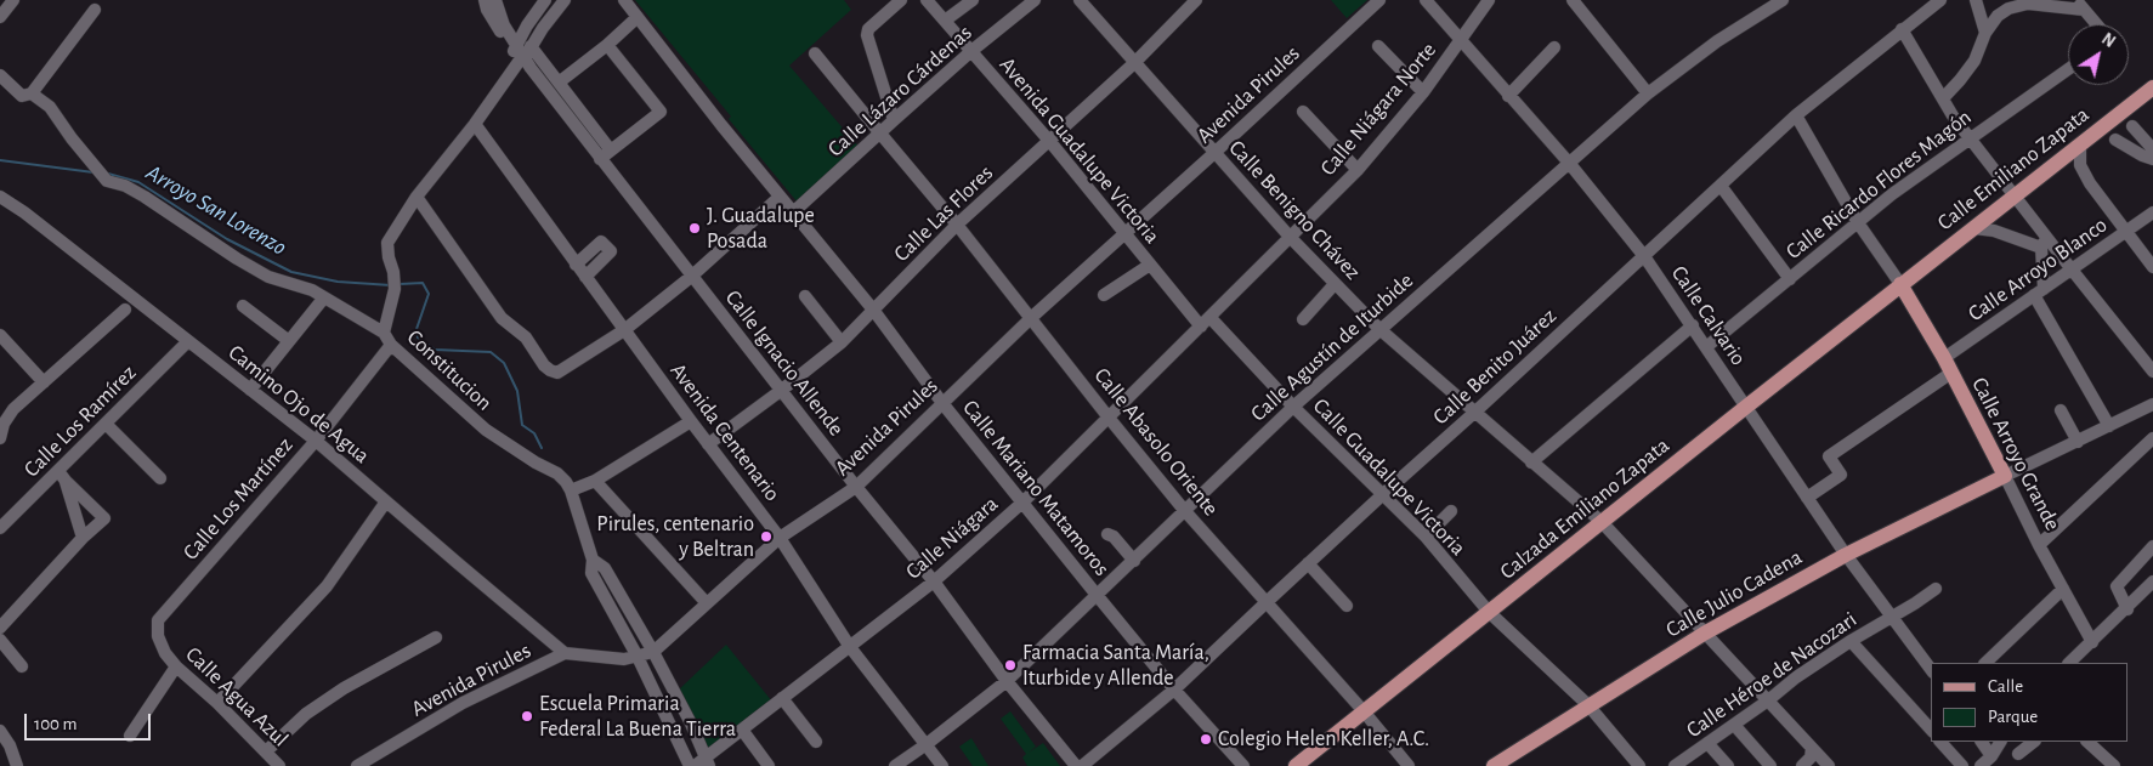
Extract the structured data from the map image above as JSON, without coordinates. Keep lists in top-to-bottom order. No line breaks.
{"streets":{"main road":["Calle Emiliano Zapata","Calle Arroyo Grande","Calzada Emiliano Zapata","Calle Julio Cadena"],"street":["Calle Lázaro Cárdenas","Avenida Pirules","Calle Niágara Norte","Avenida Guadalupe Victoria","Calle Ricardo Flores Magón","Calle Benigno Chávez","Calle Las Flores","Calle Arroyo Blanco","Calle Calvario","Calle Agustín de Iturbide","Calle Ignacio Allende","Calle Benito Juárez","Constitucion","Camino Ojo de Agua","Calle Los Ramírez","Avenida Centenario","Calle Abasolo Oriente","Calle Guadalupe Victoria","Calle Mariano Matamoros","Calle Los Martínez","Calle Niágara","Calle Héroe de Nacozari","Calle Agua Azul"]},"crossings":[["Calle Lázaro Cárdenas","Avenida Guadalupe Victoria"],["Calle Lázaro Cárdenas","Calle Abasolo Oriente"],["Calle Lázaro Cárdenas","Calle Mariano Matamoros"],["Avenida Pirules","Avenida Guadalupe Victoria"],["Avenida Pirules","Calle Benigno Chávez"],["Avenida Pirules","Calle Ignacio Allende"],["Avenida Pirules","Constitucion"],["Avenida Pirules","Camino Ojo de Agua"],["Avenida Pirules","Avenida Centenario"],["Avenida Pirules","Calle Abasolo Oriente"],["Avenida Pirules","Calle Mariano Matamoros"],["Calle Niágara Norte","Calle Benigno Chávez"],["Calle Niágara Norte","Calle Calvario"],["Calle Niágara Norte","Calle Niágara"],["Avenida Guadalupe Victoria","Calle Las Flores"],["Avenida Guadalupe Victoria","Calle Guadalupe Victoria"],["Avenida Guadalupe Victoria","Calle Niágara"],["Calle Emiliano Zapata","Calle Arroyo Grande"],["Calle Emiliano Zapata","Calzada Emiliano Zapata"],["Calle Ricardo Flores Magón","Calle Calvario"],["Calle Benigno Chávez","Calle Las Flores"],["Calle Benigno Chávez","Calle Agustín de Iturbide"],["Calle Benigno Chávez","Calle Benito Juárez"],["Calle Benigno Chávez","Calzada Emiliano Zapata"],["Calle Benigno Chávez","Calle Niágara"],["Calle Benigno Chávez","Calle Julio Cadena"],["Calle Benigno Chávez","Calle Héroe de Nacozari"],["Calle Las Flores","Calle Ignacio Allende"],["Calle Las Flores","Avenida Centenario"],["Calle Las Flores","Calle Abasolo Oriente"],["Calle Las Flores","Calle Mariano Matamoros"],["Calle Arroyo Blanco","Calle Arroyo Grande"],["Calle Calvario","Calle Agustín de Iturbide"],["Calle Calvario","Calle Benito Juárez"],["Calle Calvario","Calzada Emiliano Zapata"],["Calle Calvario","Calle Julio Cadena"],["Calle Calvario","Calle Héroe de Nacozari"],["Calle Agustín de Iturbide","Calle Ignacio Allende"],["Calle Agustín de Iturbide","Avenida Centenario"],["Calle Agustín de Iturbide","Calle Abasolo Oriente"],["Calle Agustín de Iturbide","Calle Guadalupe Victoria"],["Calle Agustín de Iturbide","Calle Mariano Matamoros"],["Calle Ignacio Allende","Constitucion"],["Calle Ignacio Allende","Calle Niágara"],["Calle Benito Juárez","Calle Abasolo Oriente"],["Calle Benito Juárez","Calle Guadalupe Victoria"],["Calle Benito Juárez","Calle Mariano Matamoros"],["Constitucion","Avenida Centenario"],["Constitucion","Calle Los Martínez"],["Camino Ojo de Agua","Calle Los Ramírez"],["Camino Ojo de Agua","Calle Los Martínez"],["Avenida Centenario","Calle Niágara"],["Calle Abasolo Oriente","Calzada Emiliano Zapata"],["Calle Abasolo Oriente","Calle Niágara"],["Calle Arroyo Grande","Calzada Emiliano Zapata"],["Calle Arroyo Grande","Calle Julio Cadena"],["Calle Guadalupe Victoria","Calzada Emiliano Zapata"],["Calle Guadalupe Victoria","Calle Niágara"],["Calle Guadalupe Victoria","Calle Julio Cadena"],["Calle Mariano Matamoros","Calle Niágara"],["Calle Los Martínez","Calle Agua Azul"]],"water":["Arroyo San Lorenzo"],"places":["J. Guadalupe Posada","Pirules, centenario y Beltran","Farmacia Santa María, Iturbide y Allende","Escuela Primaria Federal La Buena Tierra","Colegio Helen Keller, A.C."],"legend":["Calle","Parque"],"scale_bar":"100 m","north":"top right"}
